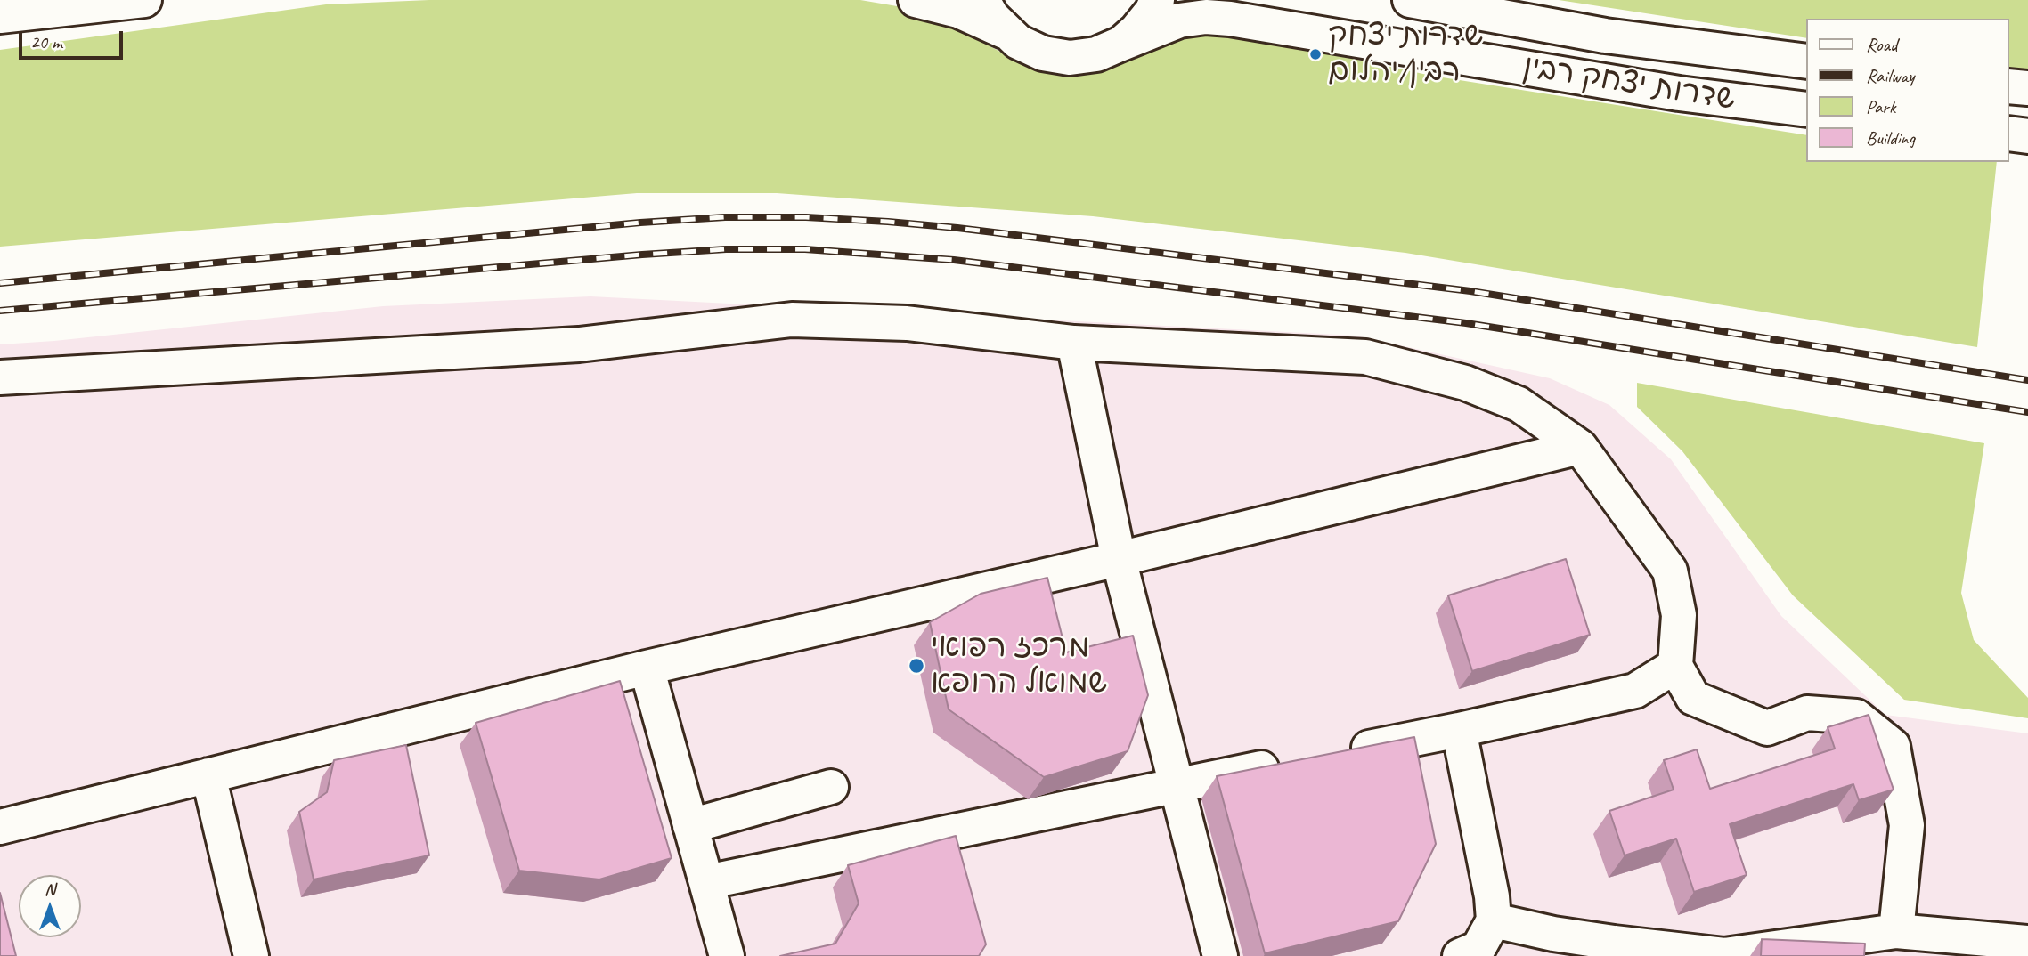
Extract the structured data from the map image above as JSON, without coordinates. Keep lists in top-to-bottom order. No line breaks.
{"streets":{"street":["שדרות יצחק רבין"]},"places":["שדרות יצחק רבין/יהלום","מרכז רפואי שמואל הרופא"],"legend":["Road","Railway","Park","Building"],"scale_bar":"20 m","north":"top"}
